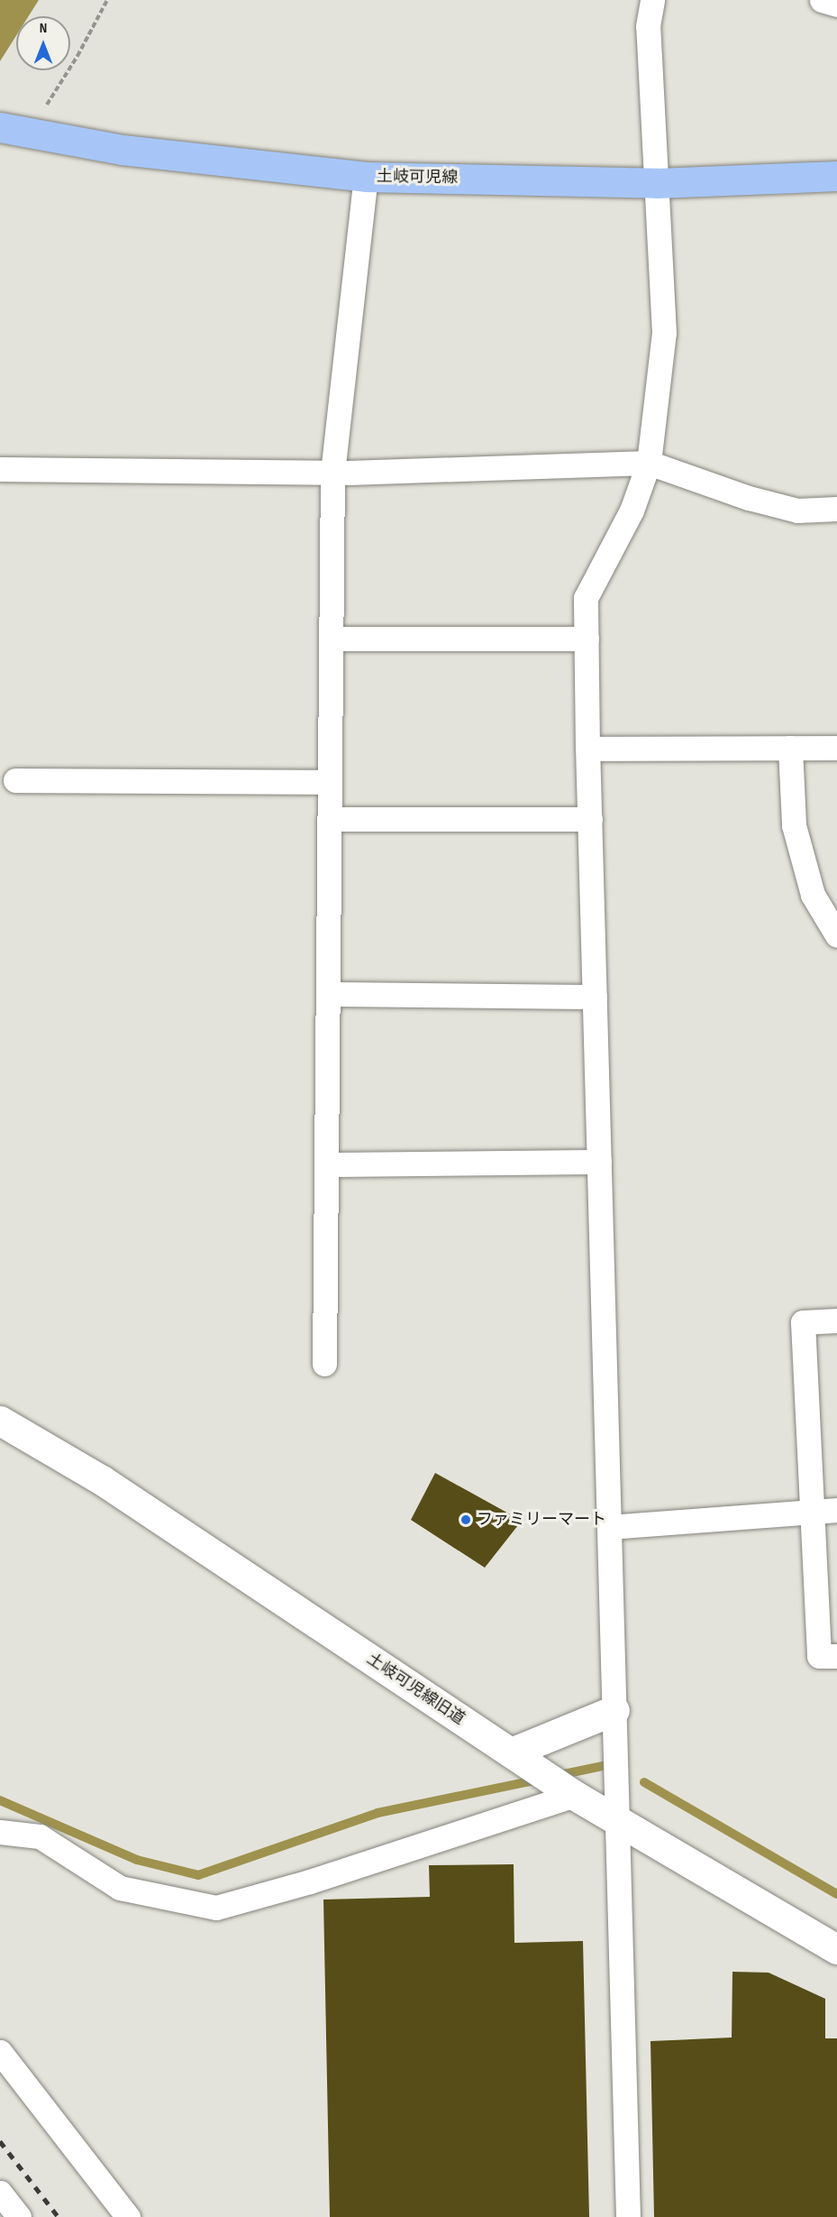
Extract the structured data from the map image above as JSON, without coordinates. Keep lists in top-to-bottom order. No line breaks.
{"streets":{"main road":["土岐可児線"],"street":["土岐可児線旧道"]},"places":["ファミリーマート"],"north":"top"}
